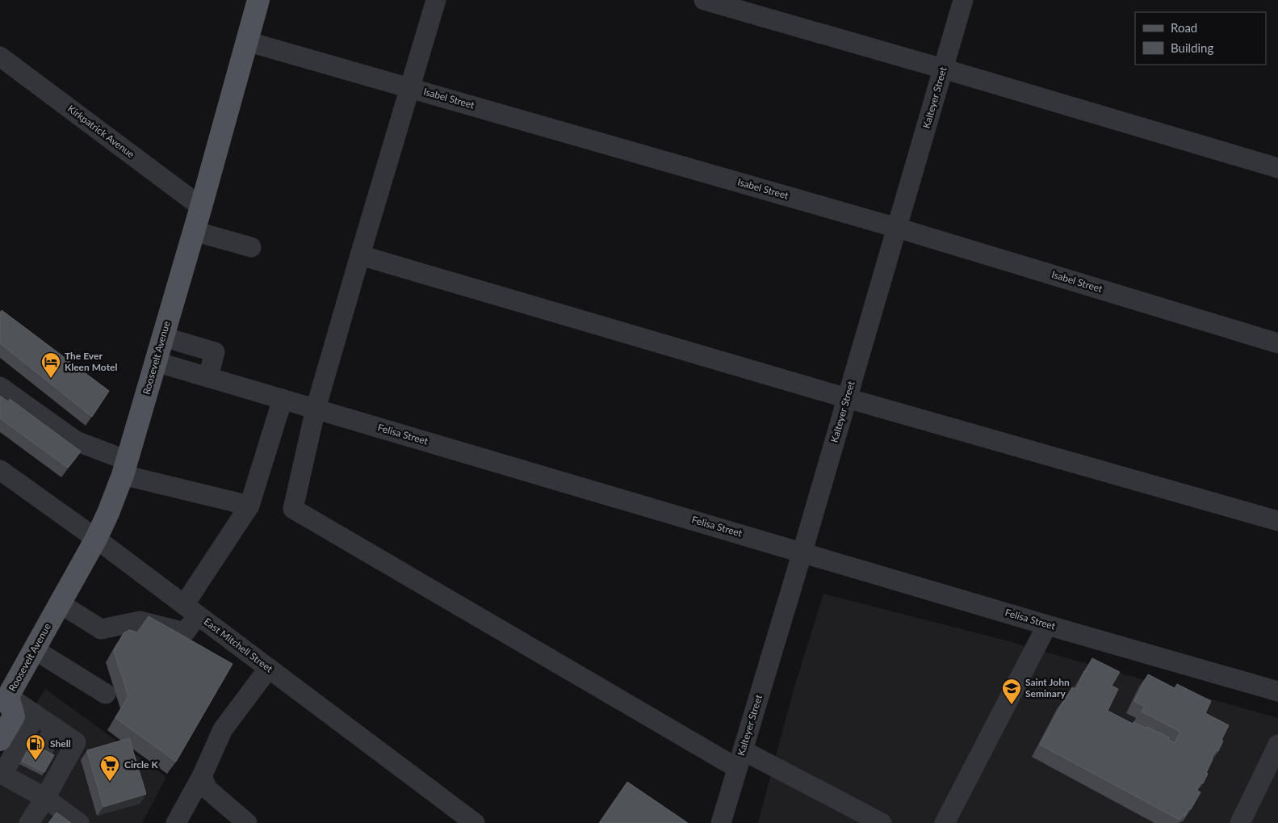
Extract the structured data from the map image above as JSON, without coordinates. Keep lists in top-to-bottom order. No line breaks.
{"streets":{"main road":["Roosevelt Avenue"],"street":["Kalteyer Street","Isabel Street","Kirkpatrick Avenue","Felisa Street","East Mitchell Street"]},"crossings":[["Kalteyer Street","Isabel Street"],["Kalteyer Street","Felisa Street"],["Isabel Street","Roosevelt Avenue"],["Kirkpatrick Avenue","Roosevelt Avenue"],["Roosevelt Avenue","Felisa Street"],["Roosevelt Avenue","East Mitchell Street"]],"places":{"hotel":["The Ever Kleen Motel"],"school or university":["Saint John Seminary"],"fuel station":["Shell"],"supermarket":["Circle K"]},"legend":["Road","Building"]}
